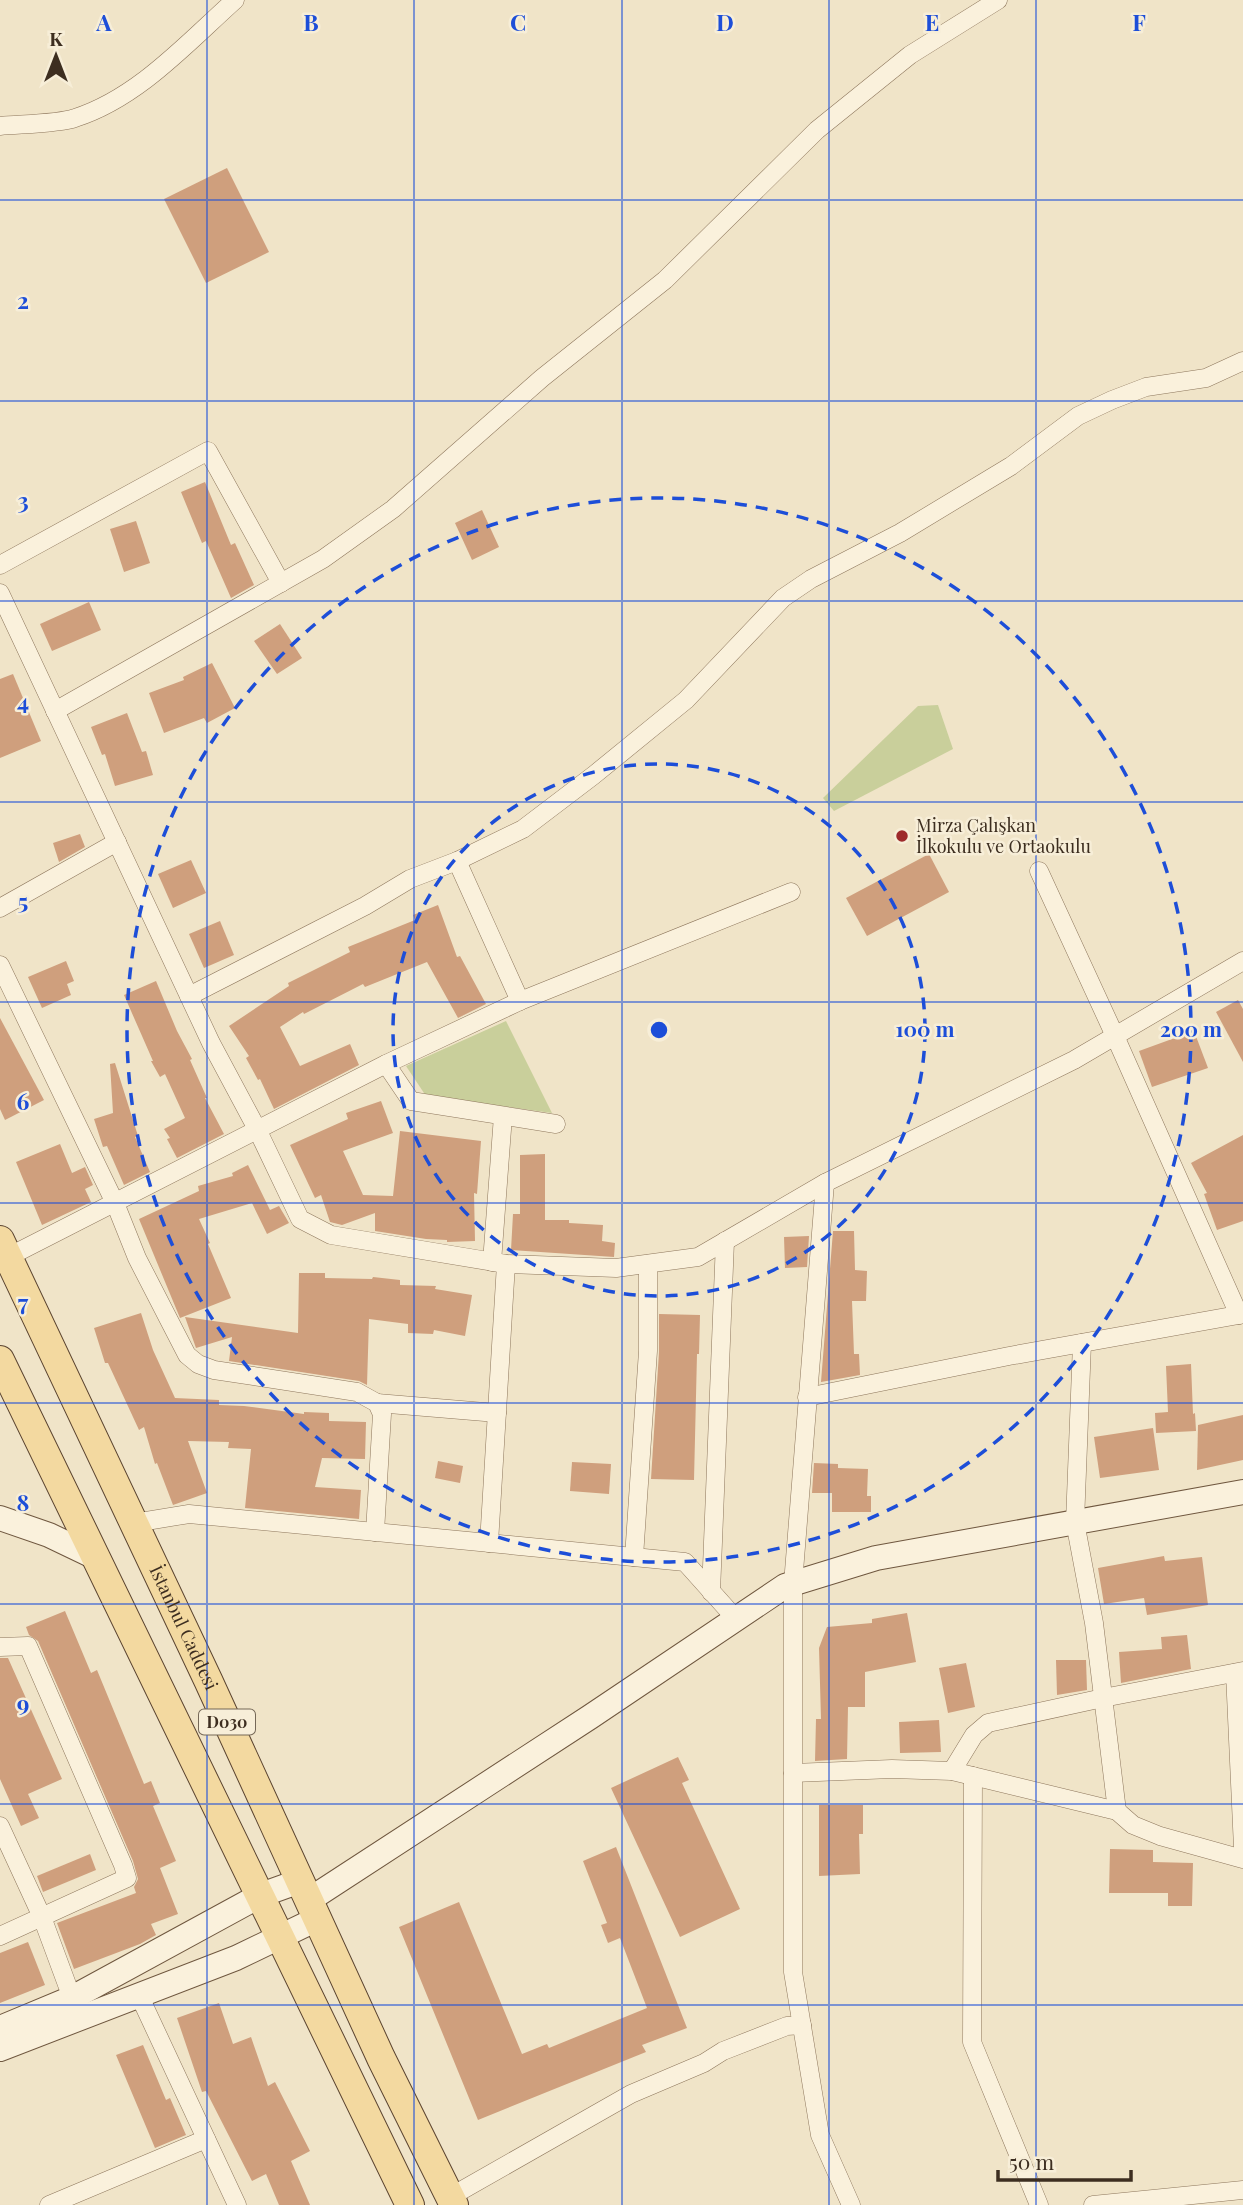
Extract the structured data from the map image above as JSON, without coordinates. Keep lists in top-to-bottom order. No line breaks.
{"streets":{"main road":["İstanbul Caddesi","D030"]},"places":["Mirza Çalışkan İlkokulu ve Ortaokulu"],"scale_bar":"50 m","north":"top","grid":{"columns":["A","B","C","D","E","F"],"rows":["2","3","4","5","6","7","8","9"]},"rings":["100 m","200 m"]}
